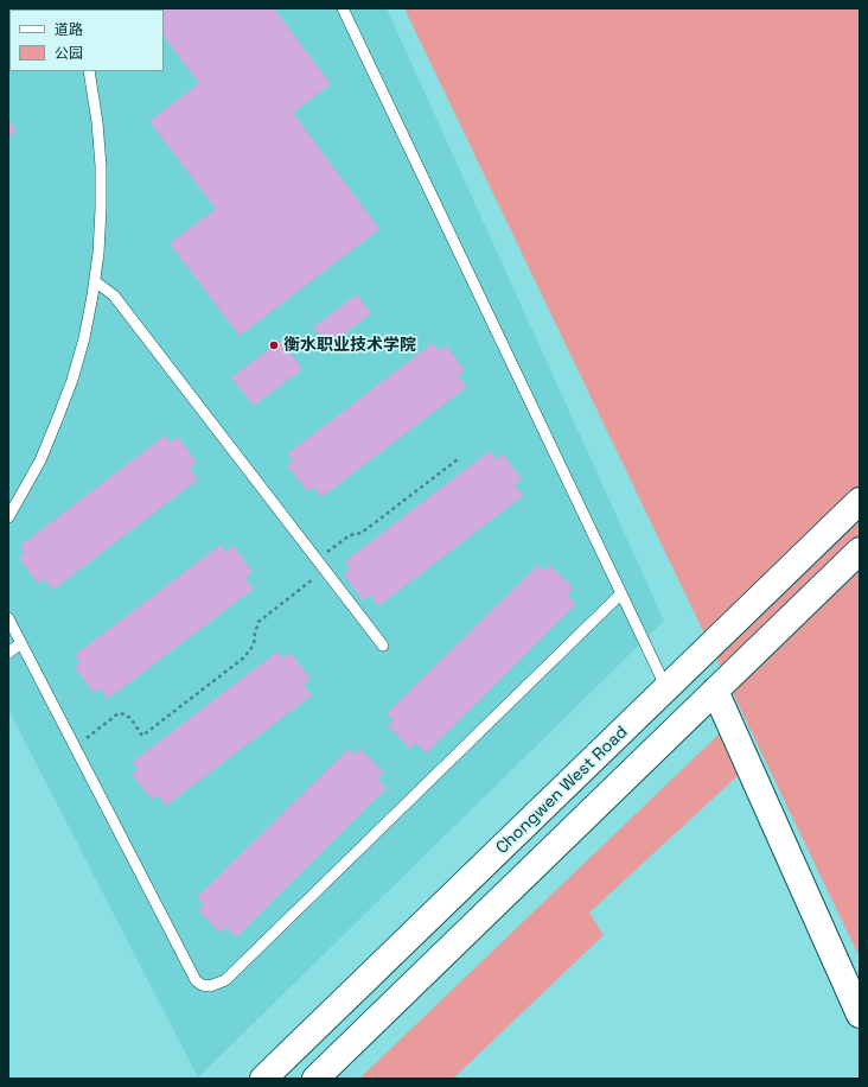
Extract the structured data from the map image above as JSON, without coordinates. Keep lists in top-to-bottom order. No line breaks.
{"streets":{"main road":["Chongwen West Road"]},"places":["衡水职业技术学院"],"legend":["道路","公园"]}
